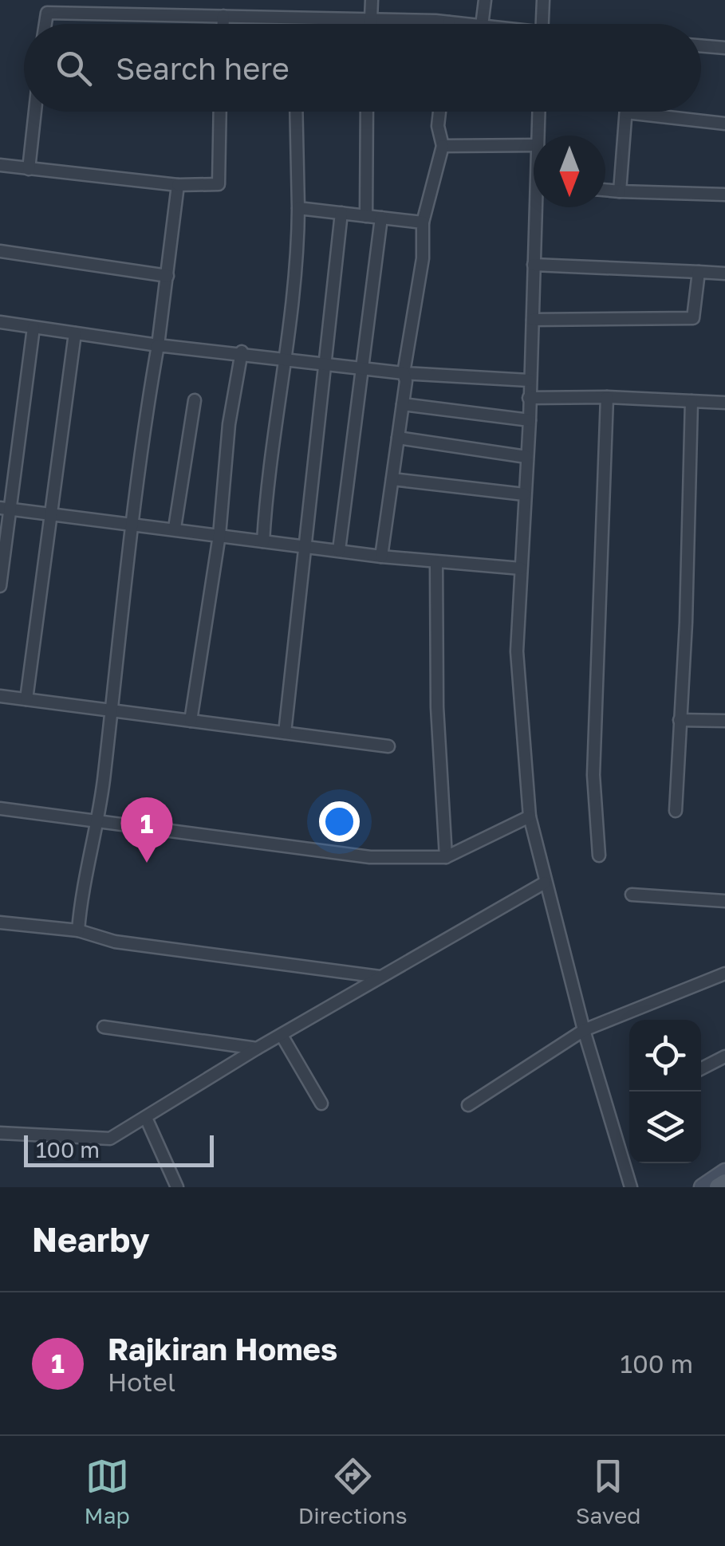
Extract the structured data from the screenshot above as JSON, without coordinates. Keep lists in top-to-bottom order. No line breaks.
{"scale_bar":"100 m","north":"bottom","page":{"search":"Search here","pins":"1","scale":"100 m","heading":"Nearby","list":[{"mark":"1","name":"Rajkiran Homes","note":"Hotel","value":"100 m"}],"nav":["Map","Directions","Saved"]}}
